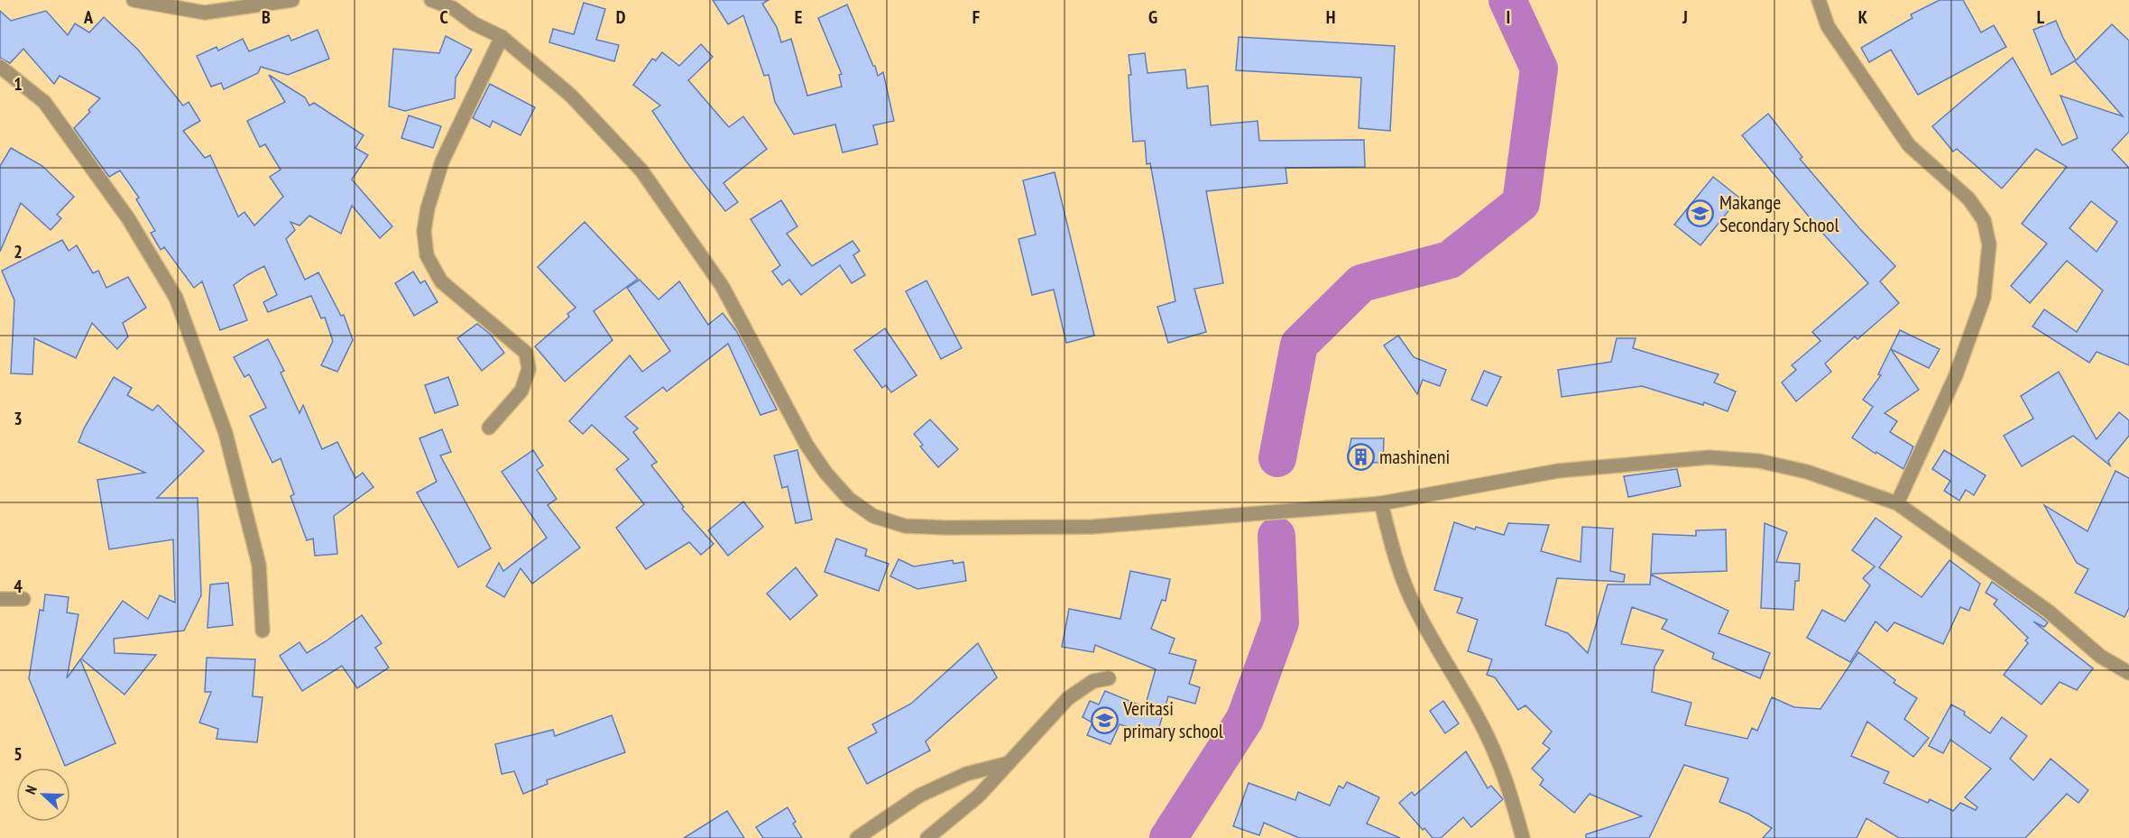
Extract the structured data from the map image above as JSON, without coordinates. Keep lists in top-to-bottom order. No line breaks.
{"places":{"school or university":["Makange Secondary School","Veritasi primary school"],"building":["mashineni"]},"north":"left","grid":{"columns":["A","B","C","D","E","F","G","H","I","J","K","L"],"rows":["1","2","3","4","5"]}}
